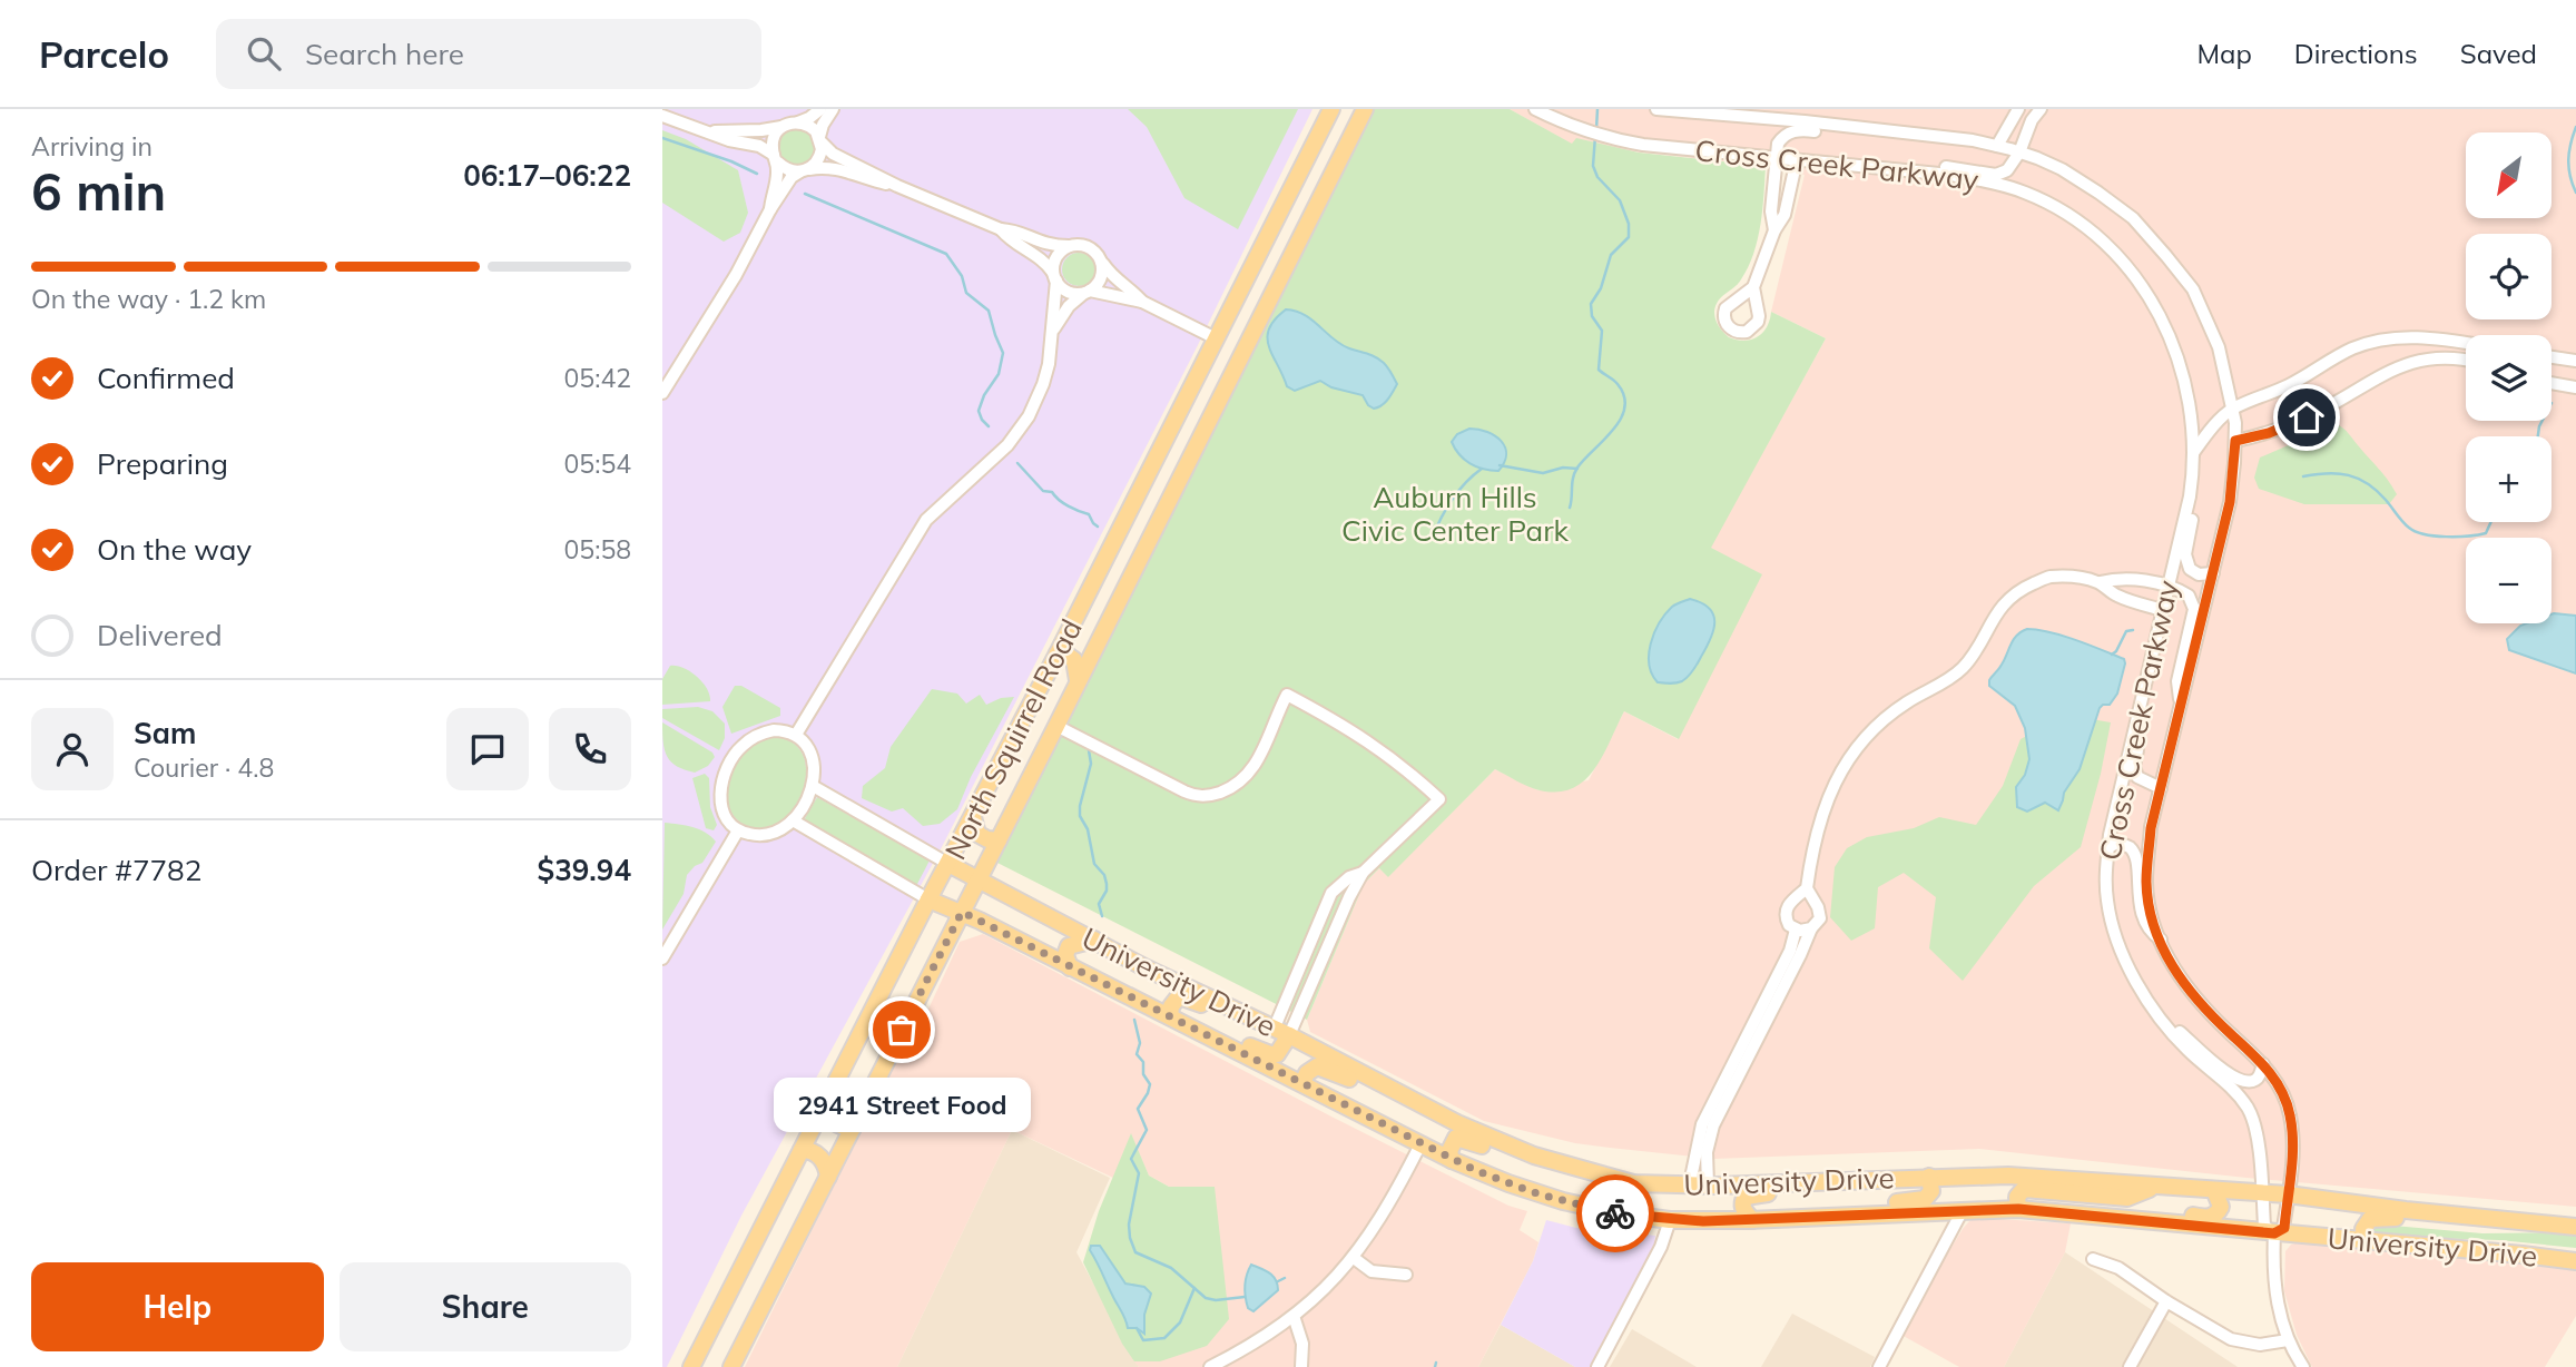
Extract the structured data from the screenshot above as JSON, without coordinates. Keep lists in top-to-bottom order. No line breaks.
{"streets":{"main road":["North Squirrel Road","University Drive"],"street":["Cross Creek Parkway"]},"crossings":[["Cross Creek Parkway","University Drive"],["North Squirrel Road","University Drive"]],"parks":["Auburn Hills Civic Center Park"],"places":["2941 Street Food"],"north":"bottom left","page":{"header":"Parcelo","search":"Search here","nav":["Map","Directions","Saved"],"heading":["6 min","Arriving in","06:17–06:22"],"panel":["Sam","Courier · 4.8","Order #7782","$39.94"],"map_buttons":["+","−"],"bar":"On the way · 1.2 km","list":[["Confirmed","05:42"],["Preparing","05:54"],["On the way","05:58"],"Delivered"],"bubble":"2941 Street Food","buttons":["Help","Share"]}}
